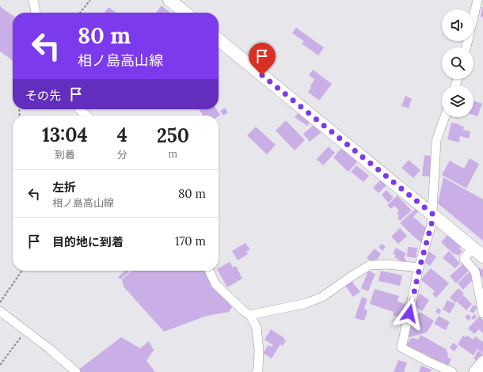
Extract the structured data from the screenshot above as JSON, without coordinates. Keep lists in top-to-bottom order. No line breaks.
{"page":{"turn":["80 m","相ノ島高山線"],"then":"その先","eta":["13:04","到着","4","分","250","m"],"list":[{"name":"左折","note":"相ノ島高山線","value":"80 m"},{"name":"目的地に到着","value":"170 m"}]}}
